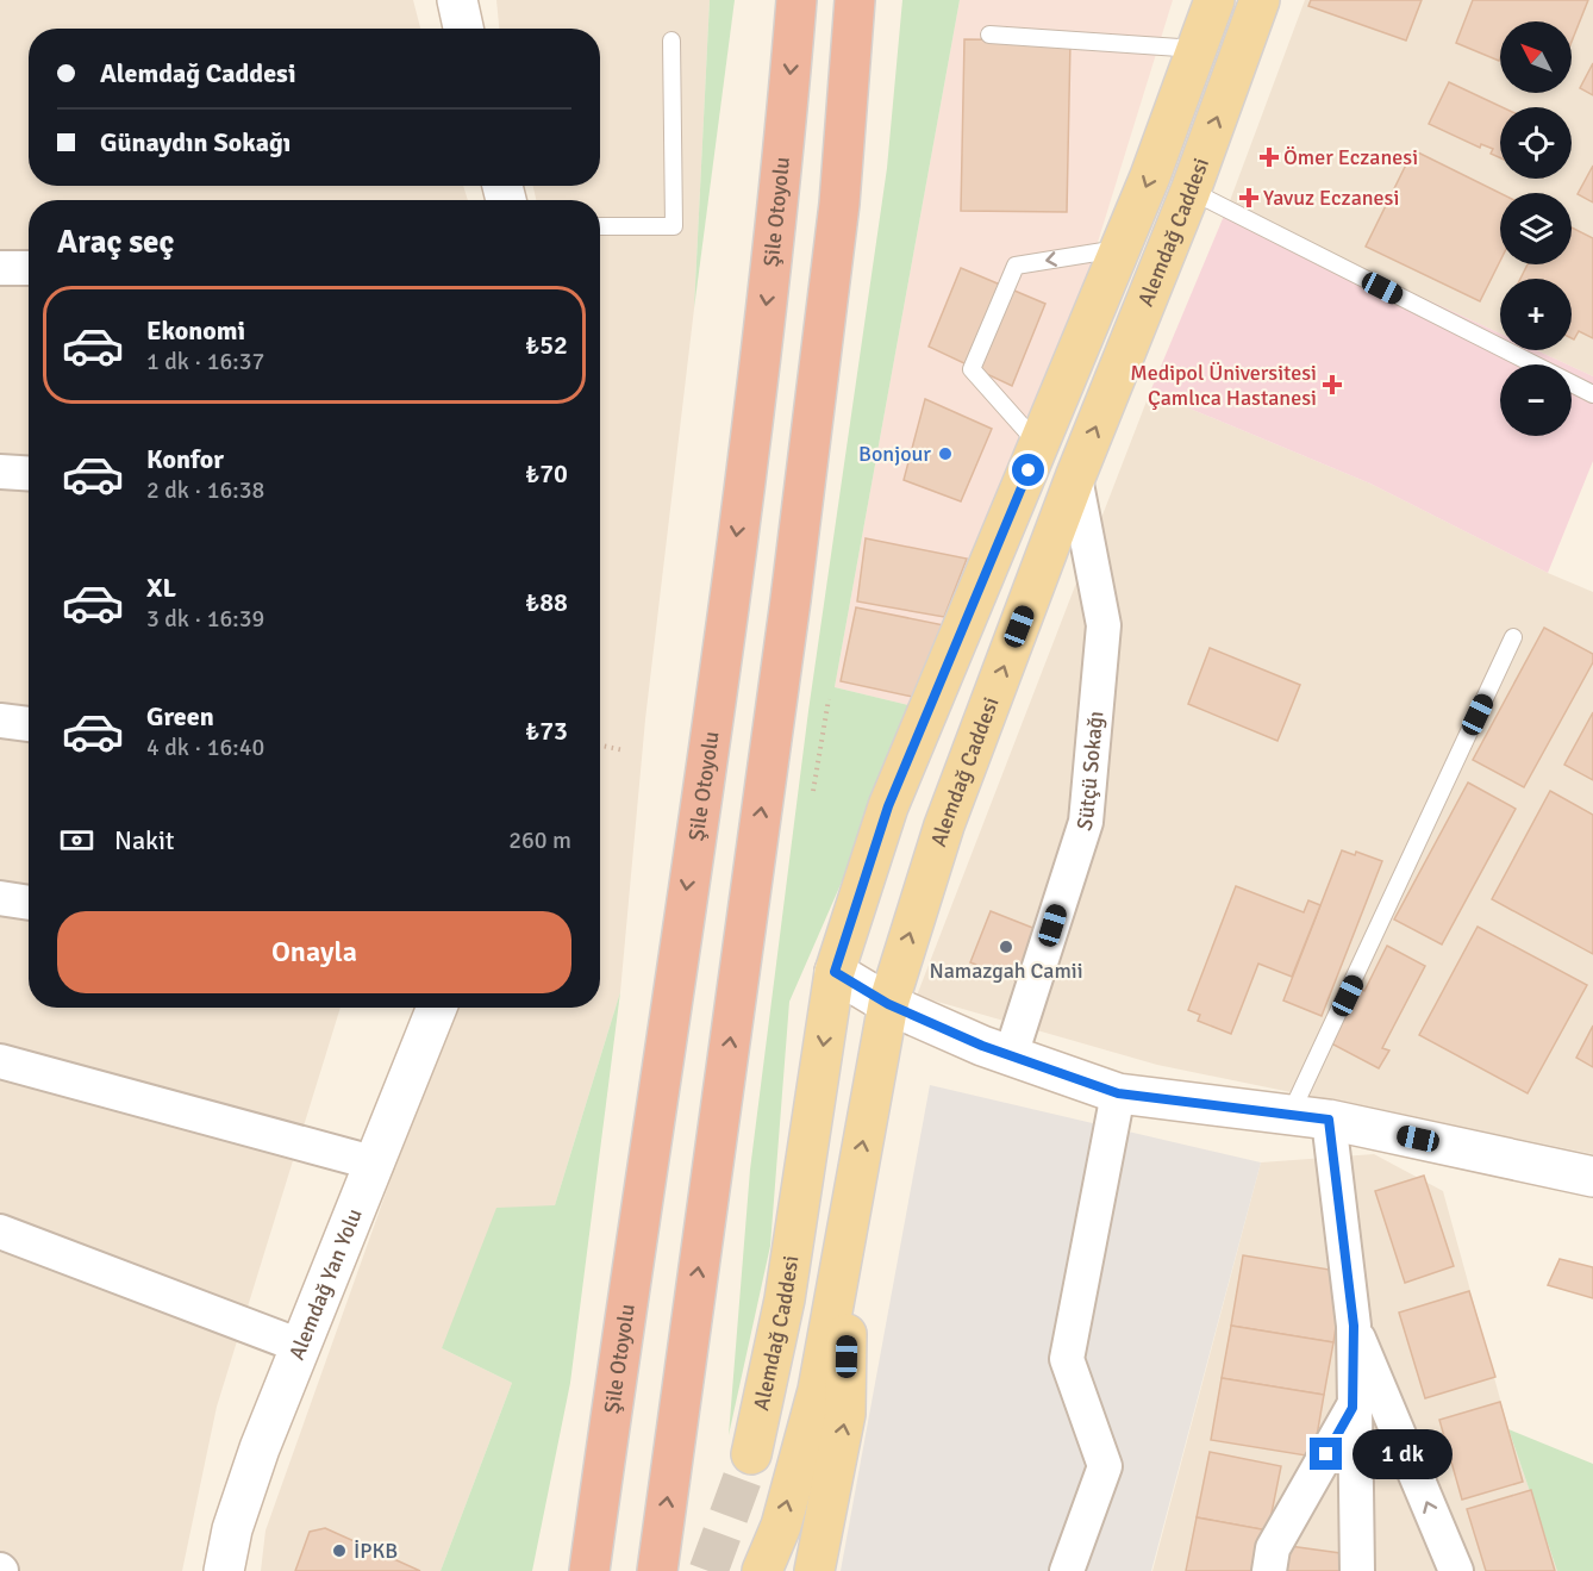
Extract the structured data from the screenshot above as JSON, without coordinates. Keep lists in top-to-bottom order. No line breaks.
{"streets":{"highway":["Şile Otoyolu"],"main road":["Alemdağ Caddesi"],"street":["Sütçü Sokağı","Alemdağ Yan Yolu"]},"crossings":[["Alemdağ Caddesi","Sütçü Sokağı"]],"places":{"health":["Ömer Eczanesi","Yavuz Eczanesi","Medipol Üniversitesi Çamlıca Hastanesi"],"other":["Bonjour","Namazgah Camii","İPKB"]},"north":"top left","page":{"map_buttons":["+","−"],"banner":["Alemdağ Caddesi","Günaydın Sokağı"],"heading":"Araç seç","list":[{"name":"Ekonomi","note":"1 dk · 16:37","value":"₺52"},{"name":"Konfor","note":"2 dk · 16:38","value":"₺70"},{"name":"XL","note":"3 dk · 16:39","value":"₺88"},{"name":"Green","note":"4 dk · 16:40","value":"₺73"}],"pay":["Nakit","260 m"],"buttons":"Onayla","bubble":"1 dk"}}
